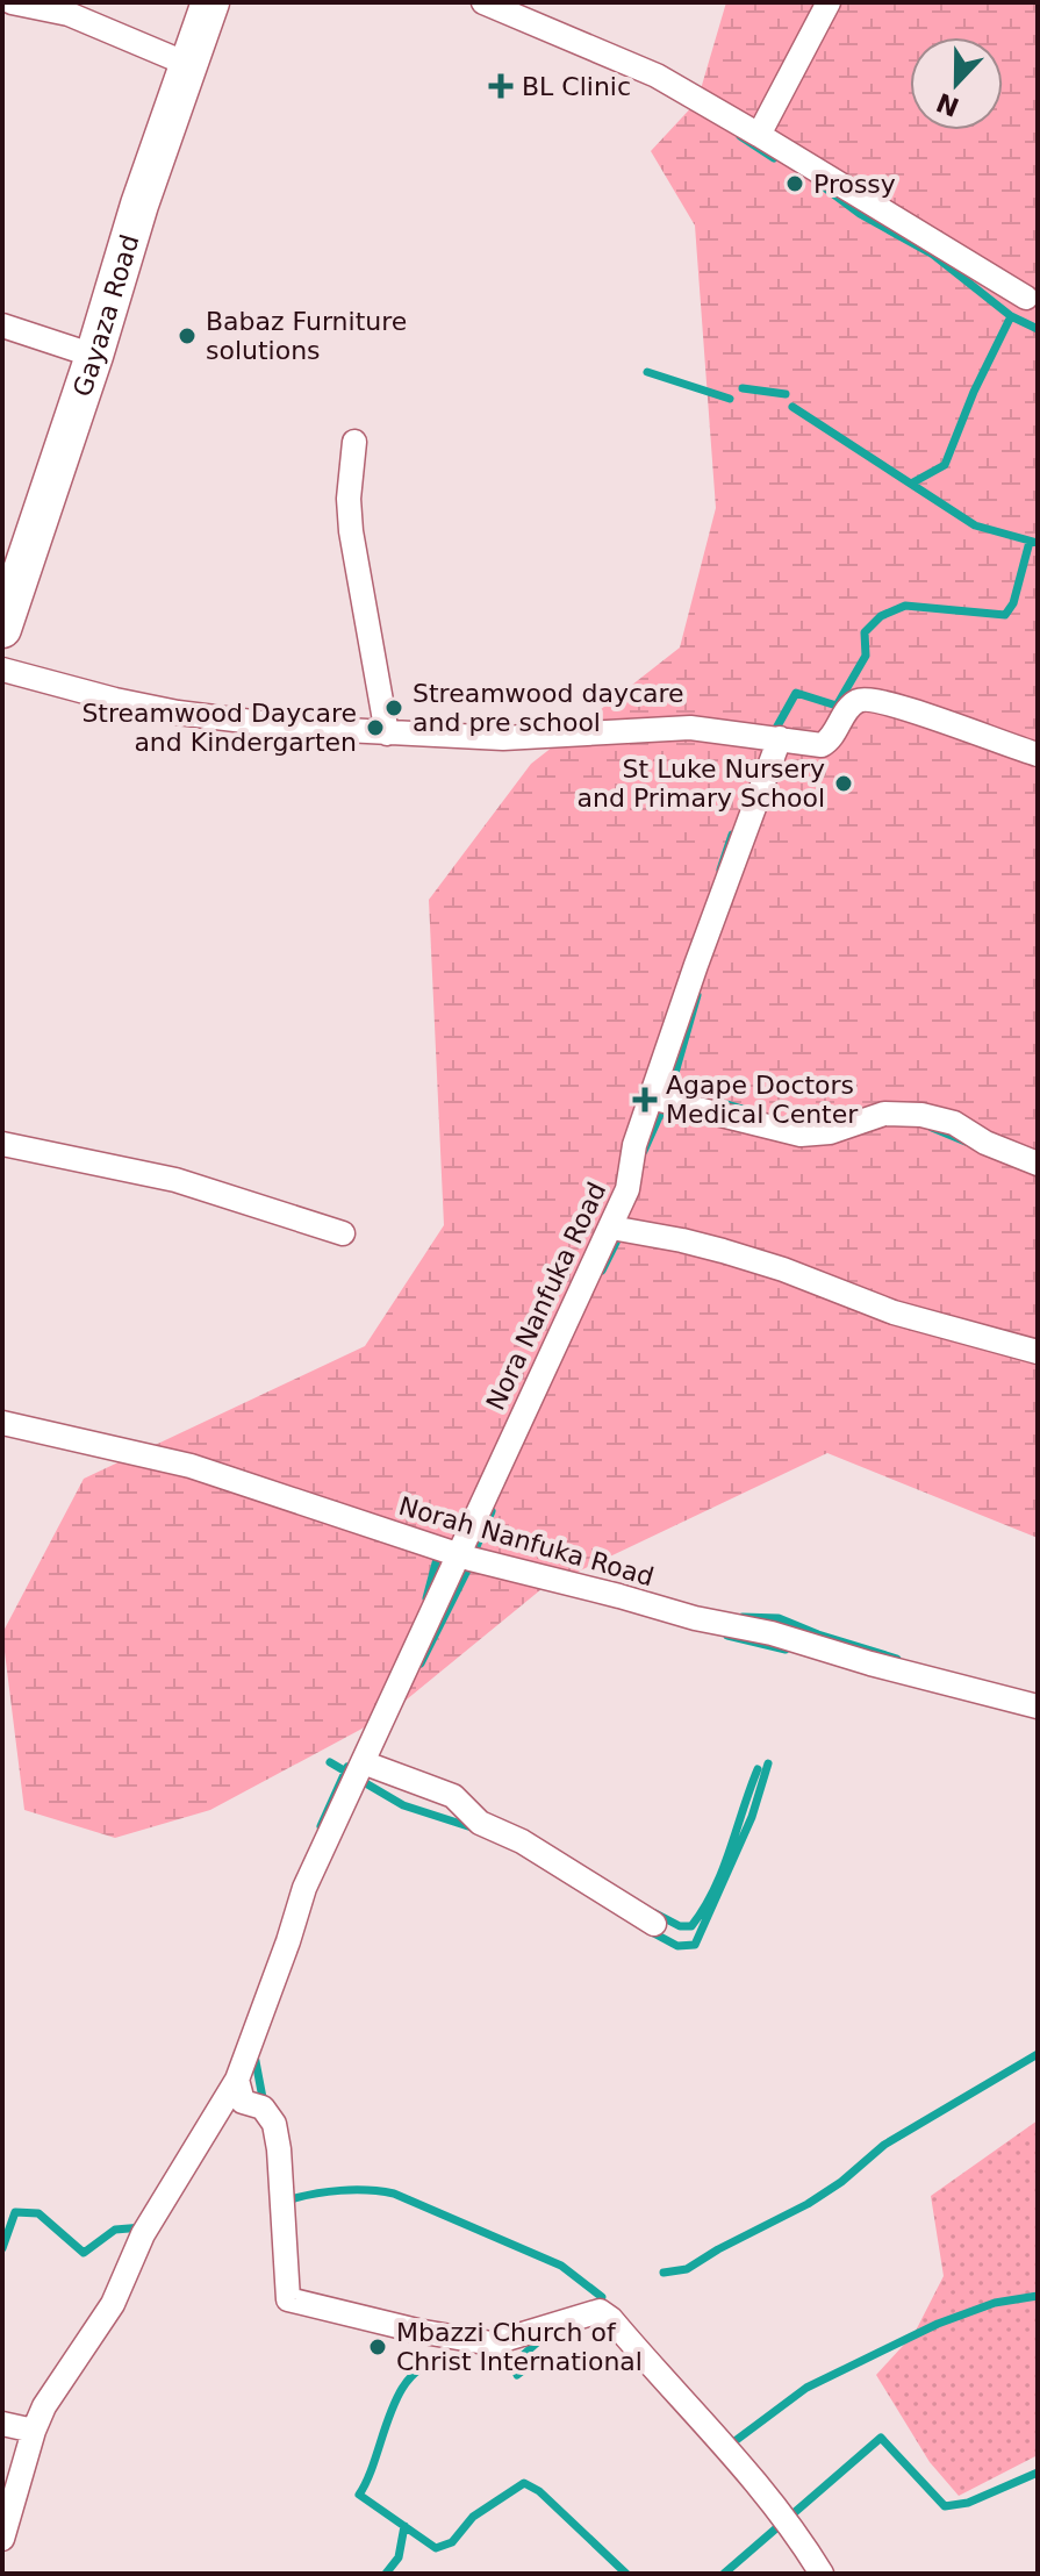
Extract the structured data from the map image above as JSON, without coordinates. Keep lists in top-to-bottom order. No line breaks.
{"streets":{"main road":["Gayaza Road"],"street":["Nora Nanfuka Road","Norah Nanfuka Road"]},"crossings":[["Nora Nanfuka Road","Norah Nanfuka Road"]],"places":{"health":["BL Clinic","Agape Doctors Medical Center"],"other":["Prossy","Babaz Furniture solutions","Streamwood daycare and pre school","Streamwood Daycare and Kindergarten","St Luke Nursery and Primary School","Mbazzi Church of Christ International"]},"north":"bottom"}
